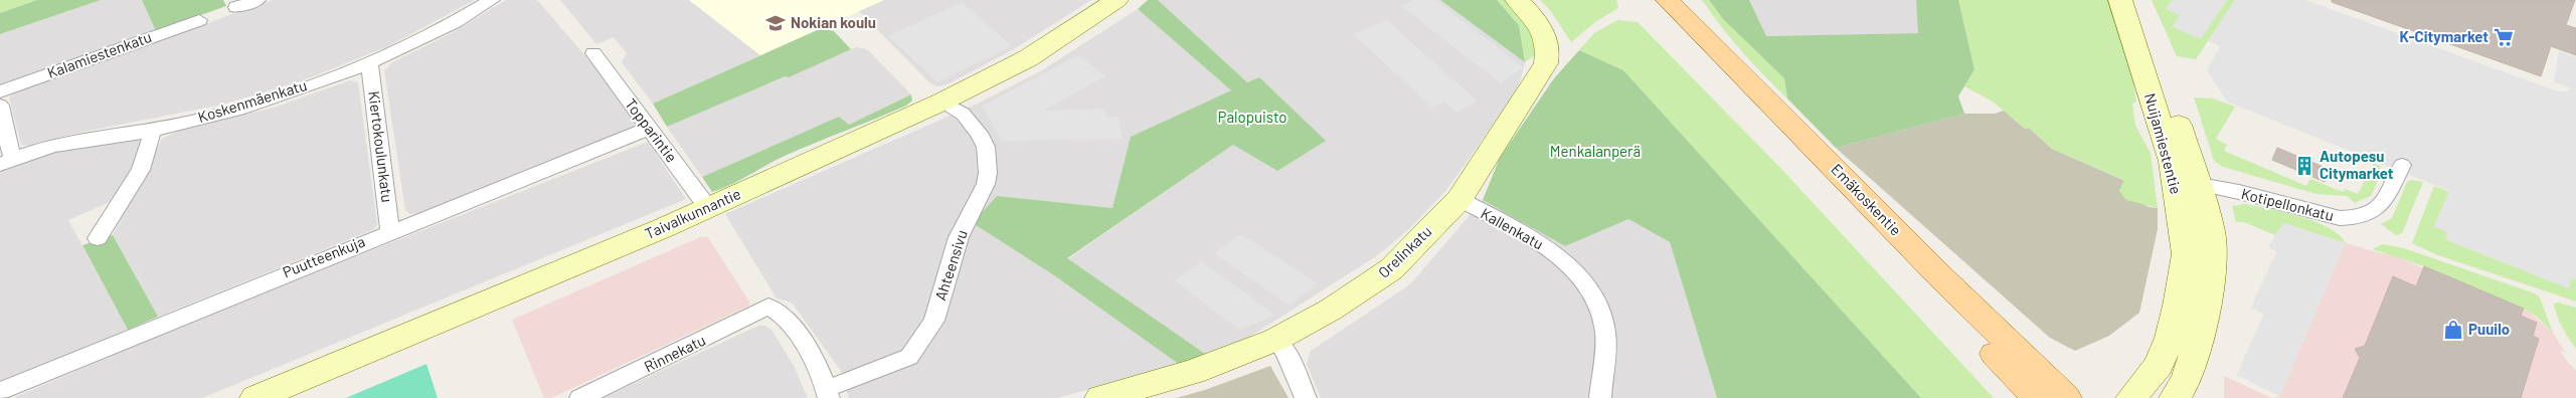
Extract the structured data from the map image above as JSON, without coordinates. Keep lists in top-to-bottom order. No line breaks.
{"streets":{"main road":["Nuijamiestentie","Emäkoskentie","Taivalkunnantie","Orelinkatu"],"street":["Kalamiestenkatu","Koskenmäenkatu","Topparintie","Kiertokoulunkatu","Kotipellonkatu","Kallenkatu","Puutteenkuja","Ahteensivu","Rinnekatu"]},"crossings":[["Koskenmäenkatu","Kiertokoulunkatu"],["Topparintie","Taivalkunnantie"],["Topparintie","Puutteenkuja"],["Nuijamiestentie","Kotipellonkatu"],["Kiertokoulunkatu","Puutteenkuja"],["Taivalkunnantie","Ahteensivu"],["Kallenkatu","Orelinkatu"]],"parks":["Palopuisto","Menkalanperä"],"places":{"school or university":["Nokian koulu"],"supermarket":["K-Citymarket"],"building":["Autopesu Citymarket"],"shop":["Puuilo"]}}
